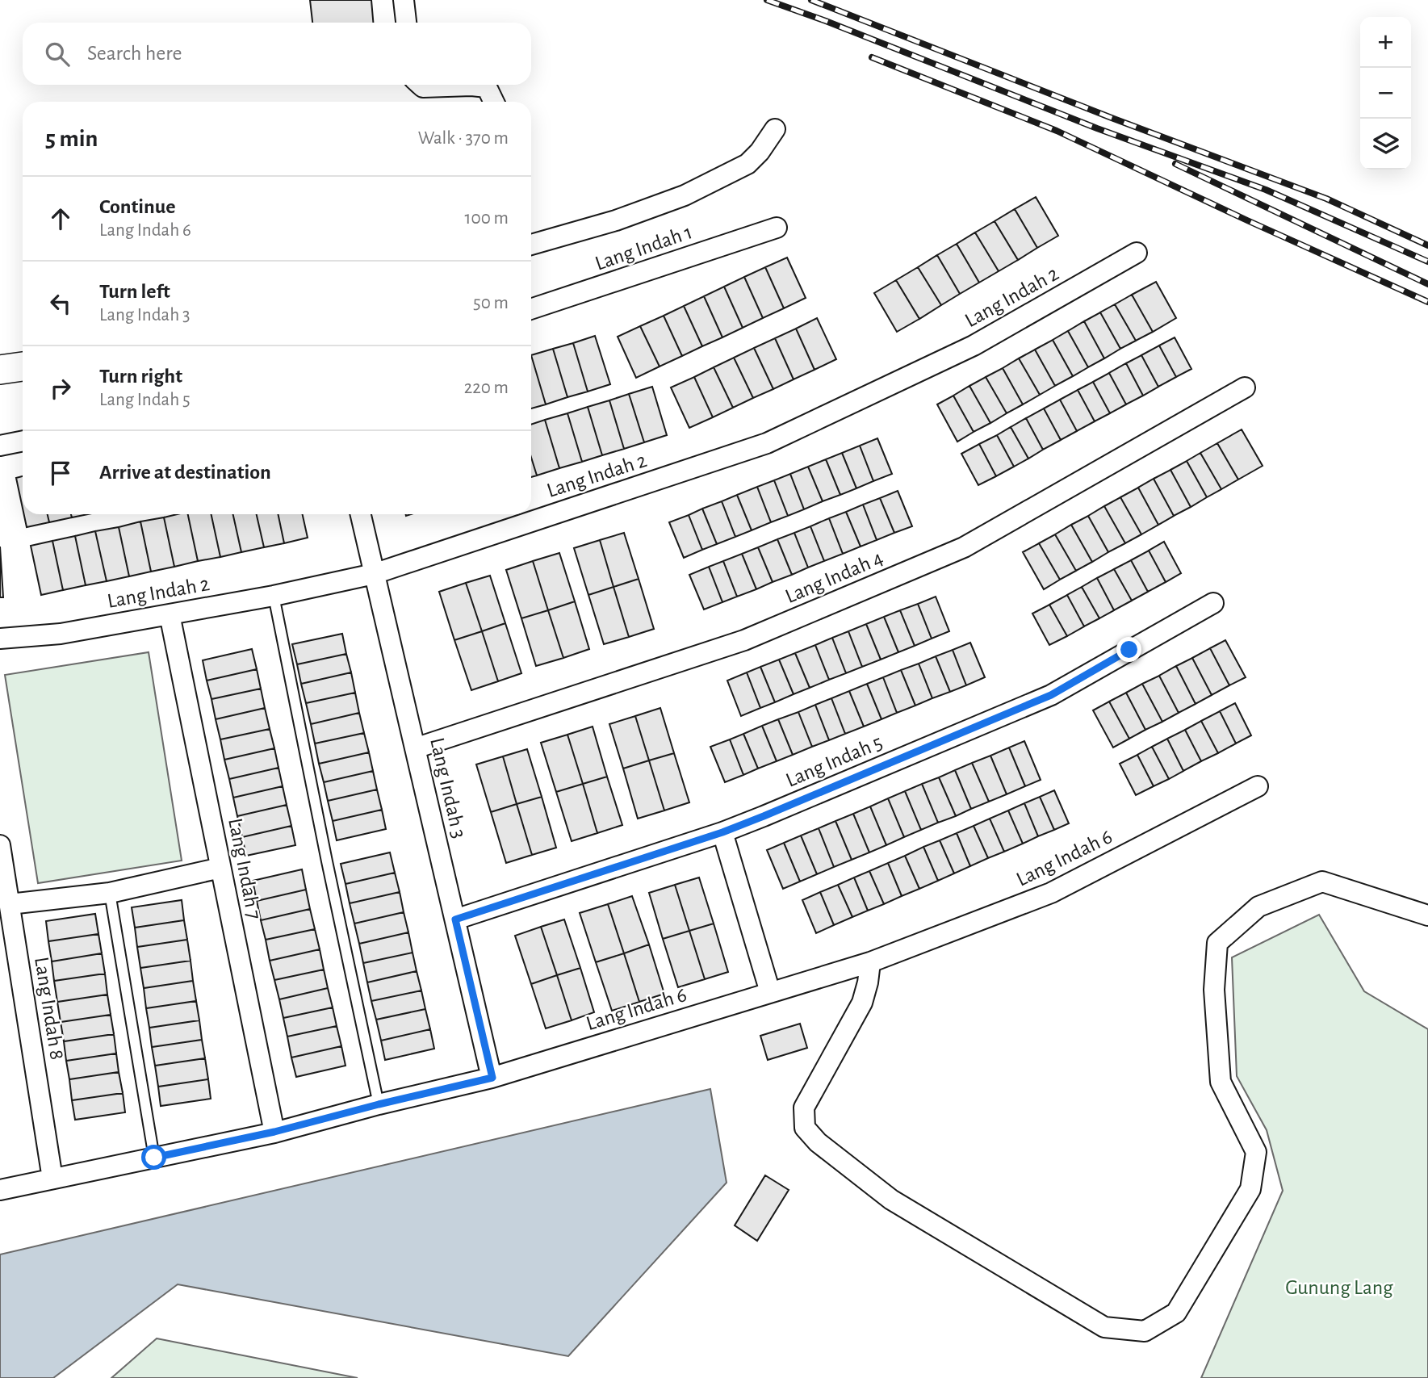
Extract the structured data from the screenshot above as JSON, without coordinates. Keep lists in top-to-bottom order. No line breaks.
{"streets":{"street":["Lang Indah 1","Lang Indah 2","Lang Indah 4","Lang Indah 5","Lang Indah 3","Lang Indah 6","Lang Indah 7","Lang Indah 8"]},"crossings":[["Lang Indah 2","Lang Indah 3"],["Lang Indah 2","Lang Indah 7"],["Lang Indah 4","Lang Indah 3"],["Lang Indah 5","Lang Indah 3"],["Lang Indah 3","Lang Indah 6"],["Lang Indah 6","Lang Indah 7"],["Lang Indah 6","Lang Indah 8"]],"parks":["Gunung Lang"],"page":{"map_buttons":["+","−"],"search":"Search here","heading":["5 min","Walk · 370 m"],"list":[["Continue","Lang Indah 6","100 m"],["Turn left","Lang Indah 3","50 m"],["Turn right","Lang Indah 5","220 m"],"Arrive at destination"]}}
